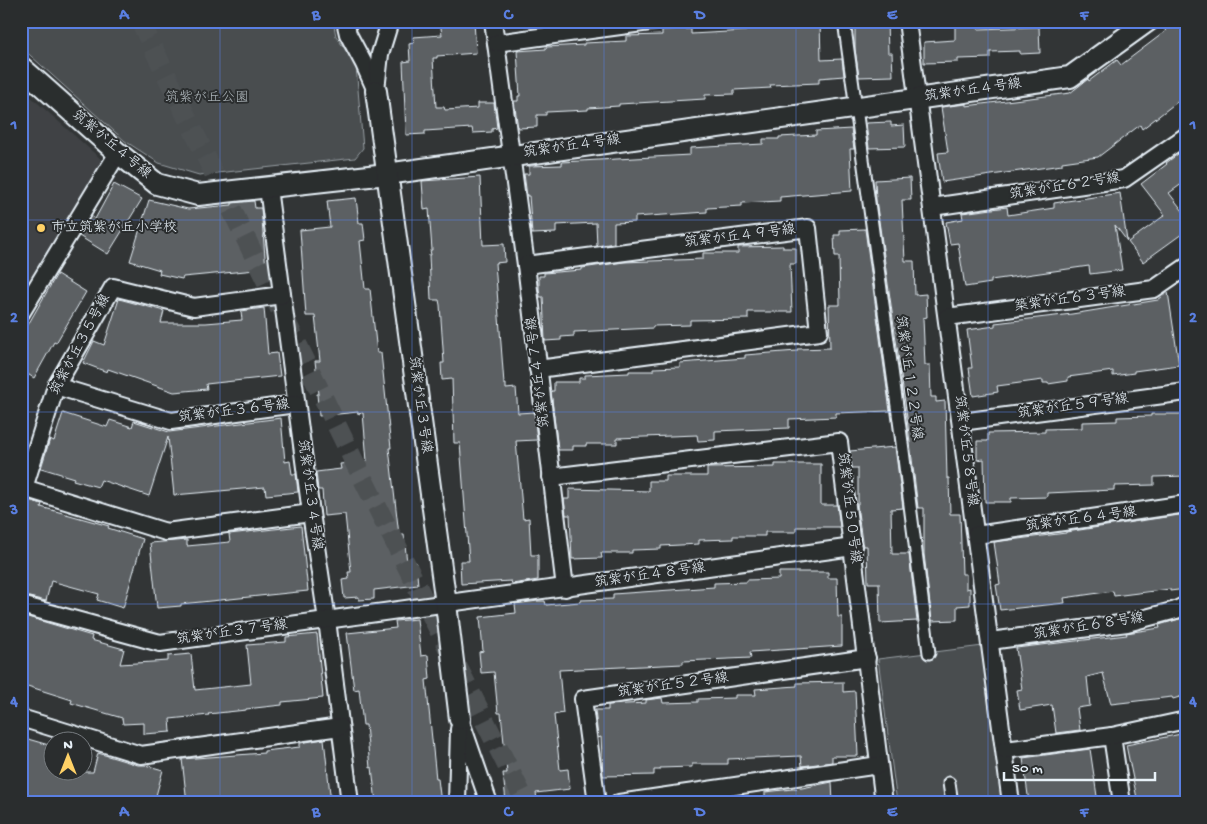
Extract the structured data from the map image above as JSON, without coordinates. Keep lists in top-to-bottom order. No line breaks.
{"streets":{"street":["筑紫が丘４号線","筑紫が丘６２号線","筑紫が丘４９号線","築紫が丘６３号線","筑紫が丘３５号線","筑紫が丘４７号線","筑紫が丘１２２号線","筑紫が丘３号線","筑紫が丘５９号線","筑紫が丘３６号線","筑紫が丘５８号線","筑紫が丘３４号線","筑紫が丘５０号線","筑紫が丘６４号線","筑紫が丘４８号線","筑紫が丘６８号線","筑紫が丘３７号線","筑紫が丘５２号線"]},"crossings":[["筑紫が丘４号線","筑紫が丘４７号線"],["筑紫が丘４号線","筑紫が丘１２２号線"],["筑紫が丘４号線","筑紫が丘３号線"],["筑紫が丘４号線","筑紫が丘５８号線"],["筑紫が丘４号線","筑紫が丘３４号線"],["筑紫が丘６２号線","筑紫が丘５８号線"],["筑紫が丘４９号線","筑紫が丘４７号線"],["築紫が丘６３号線","筑紫が丘５８号線"],["筑紫が丘３５号線","筑紫が丘３６号線"],["筑紫が丘３５号線","筑紫が丘３４号線"],["筑紫が丘４７号線","筑紫が丘５０号線"],["筑紫が丘４７号線","筑紫が丘４８号線"],["筑紫が丘３号線","筑紫が丘４８号線"],["筑紫が丘３号線","筑紫が丘３７号線"],["筑紫が丘５９号線","筑紫が丘５８号線"],["筑紫が丘３６号線","筑紫が丘３４号線"],["筑紫が丘５８号線","筑紫が丘６４号線"],["筑紫が丘５８号線","筑紫が丘６８号線"],["筑紫が丘３４号線","筑紫が丘３７号線"],["筑紫が丘５０号線","筑紫が丘４８号線"],["筑紫が丘５０号線","筑紫が丘５２号線"],["筑紫が丘４８号線","筑紫が丘３７号線"]],"parks":["筑紫が丘公園"],"places":["市立筑紫が丘小学校"],"scale_bar":"50 m","north":"top","grid":{"columns":["A","B","C","D","E","F"],"rows":["1","2","3","4"]}}
